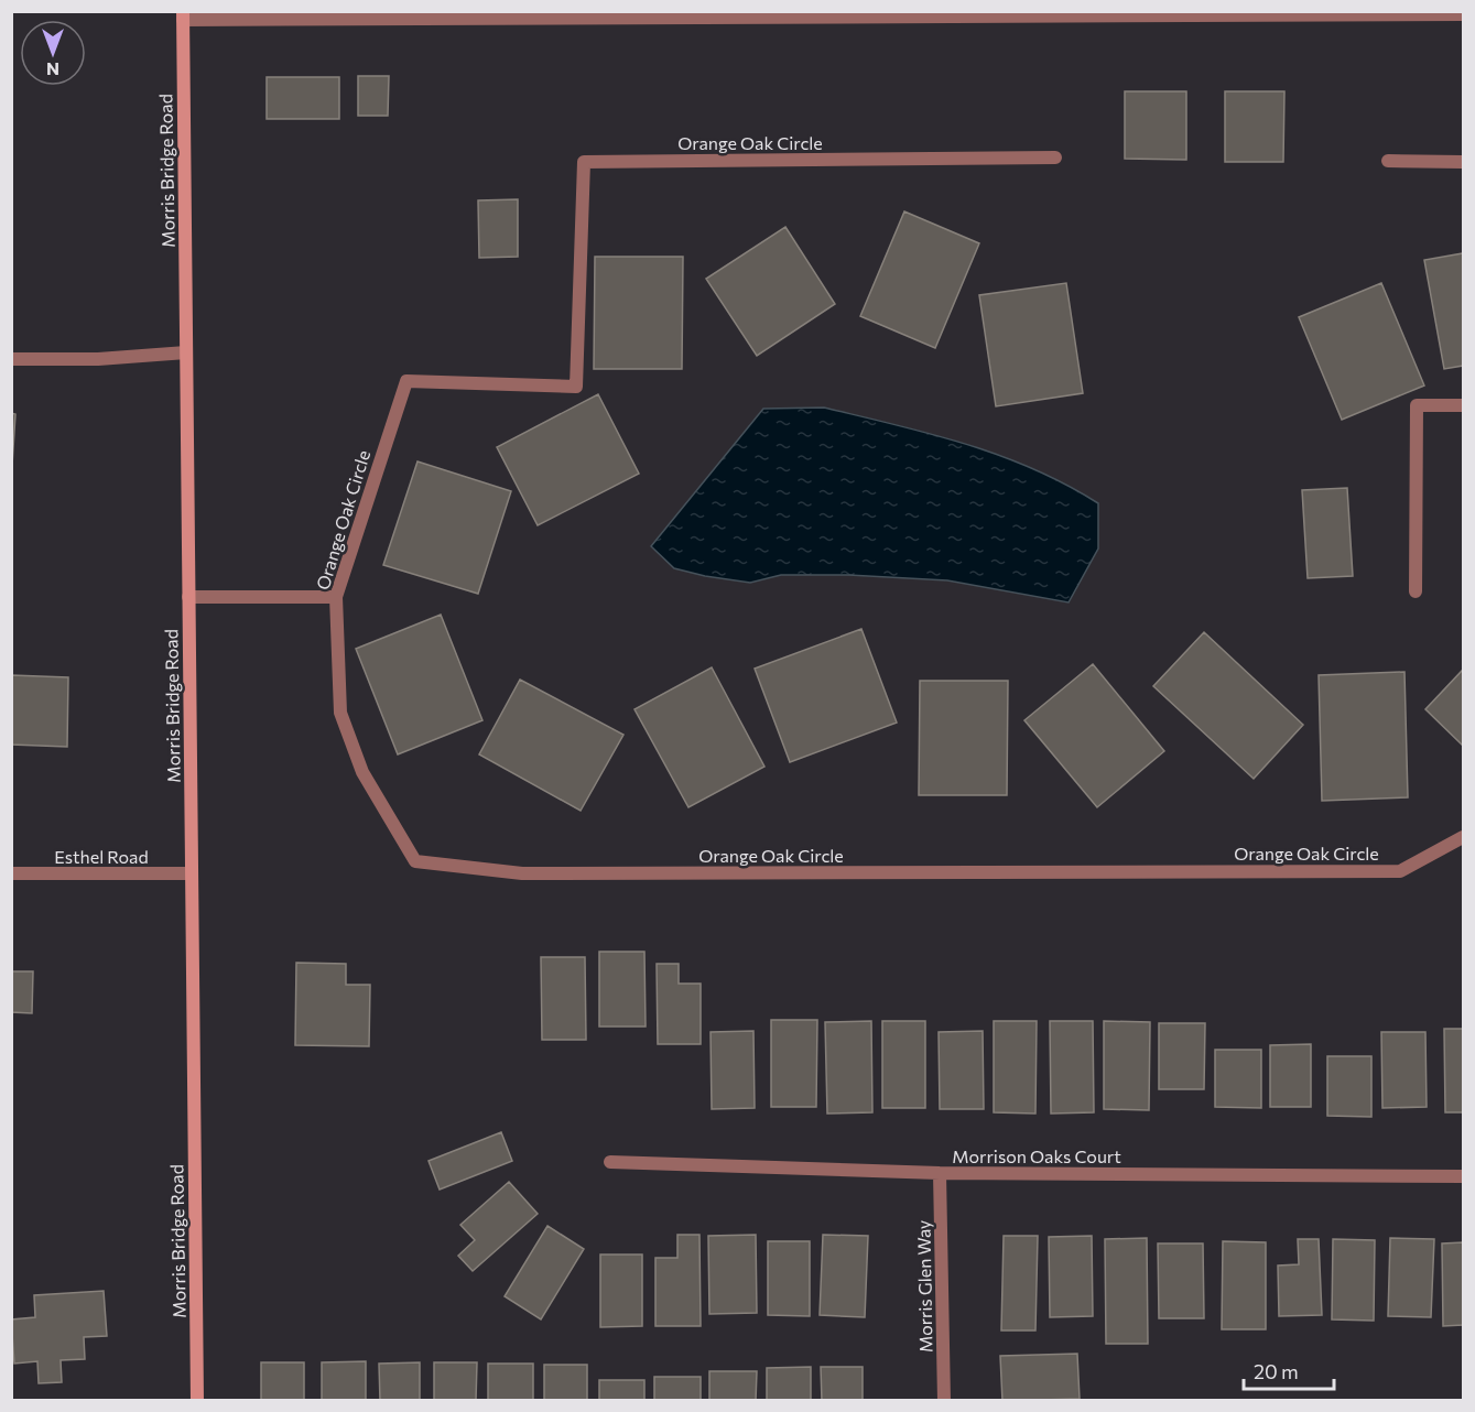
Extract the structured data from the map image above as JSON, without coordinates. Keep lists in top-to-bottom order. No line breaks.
{"streets":{"street":["Orange Oak Circle","Morris Bridge Road","Esthel Road","Morrison Oaks Court","Morris Glen Way"]},"crossings":[["Morris Bridge Road","Esthel Road"],["Morrison Oaks Court","Morris Glen Way"]],"scale_bar":"20 m","north":"bottom"}
